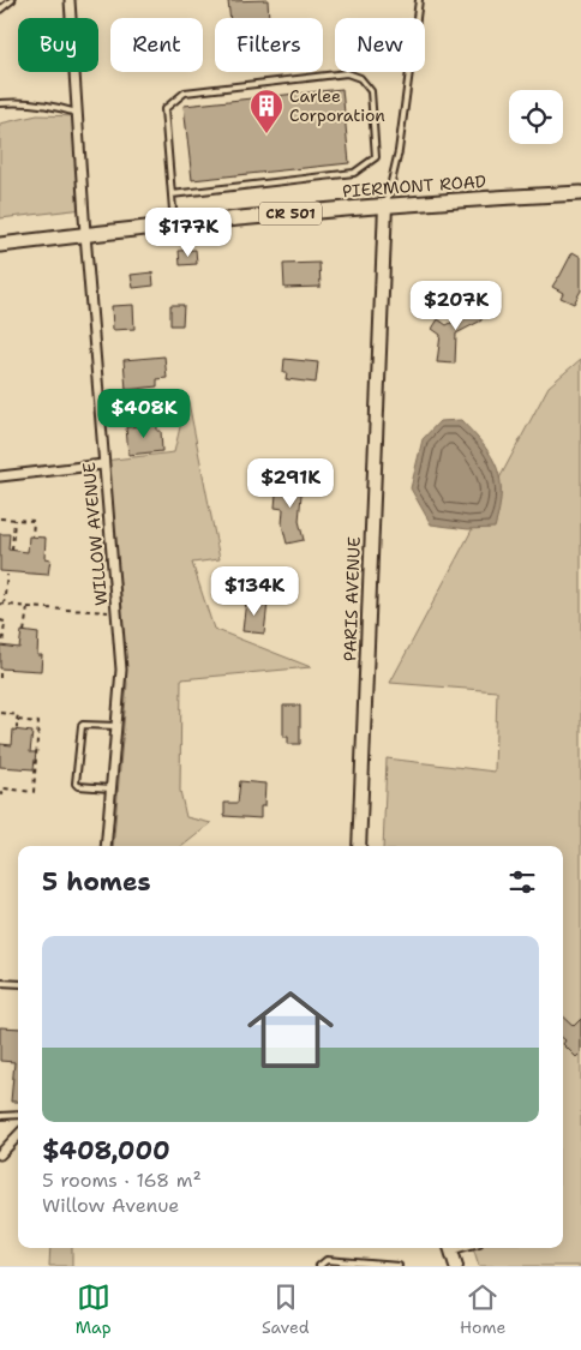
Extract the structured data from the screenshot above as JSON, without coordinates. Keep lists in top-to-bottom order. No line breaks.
{"streets":{"main road":["PIERMONT ROAD","CR 501"],"street":["WILLOW AVENUE","PARIS AVENUE"]},"crossings":[["PIERMONT ROAD","WILLOW AVENUE"],["PIERMONT ROAD","PARIS AVENUE"]],"places":{"building":["Carlee Corporation"]},"page":{"chip":["Buy","Rent","Filters","New"],"price":["$177K","$207K","$408K","$291K","$134K"],"heading":"5 homes","list":[{"name":"$408,000","note":"5 rooms · 168 m² · Willow Avenue"}],"tabs":["Map","Saved","Home"]}}
